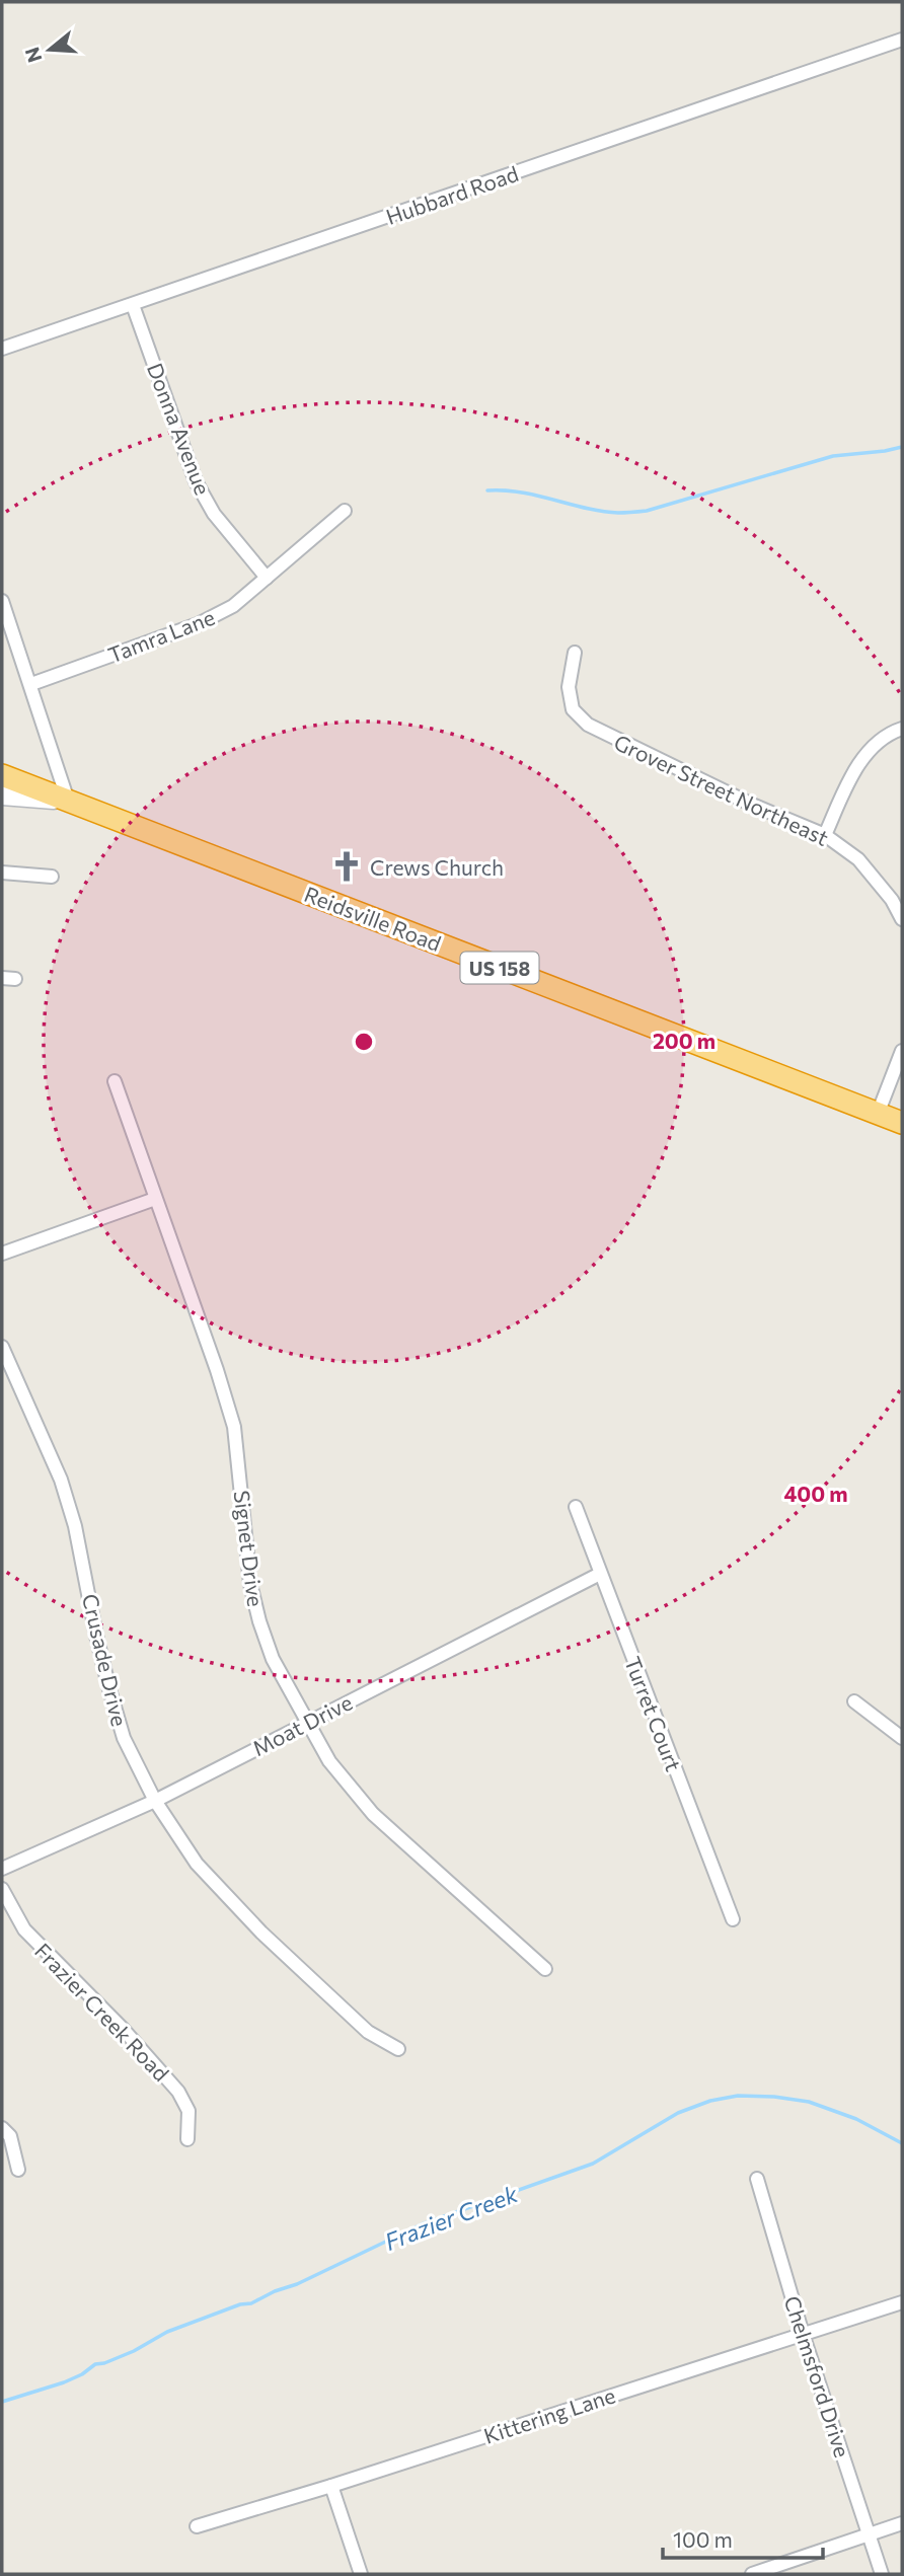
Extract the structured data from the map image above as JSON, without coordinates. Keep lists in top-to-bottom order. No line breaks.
{"streets":{"highway":["Reidsville Road","US 158"],"street":["Hubbard Road","Donna Avenue","Tamra Lane","Grover Street Northeast","Signet Drive","Crusade Drive","Turret Court","Moat Drive","Frazier Creek Road","Chelmsford Drive","Kittering Lane"]},"crossings":[["Hubbard Road","Donna Avenue"],["Donna Avenue","Tamra Lane"],["Signet Drive","Moat Drive"],["Crusade Drive","Moat Drive"],["Turret Court","Moat Drive"],["Chelmsford Drive","Kittering Lane"]],"water":["Frazier Creek"],"places":{"church":["Crews Church"]},"scale_bar":"100 m","north":"left","rings":["200 m","400 m"]}
